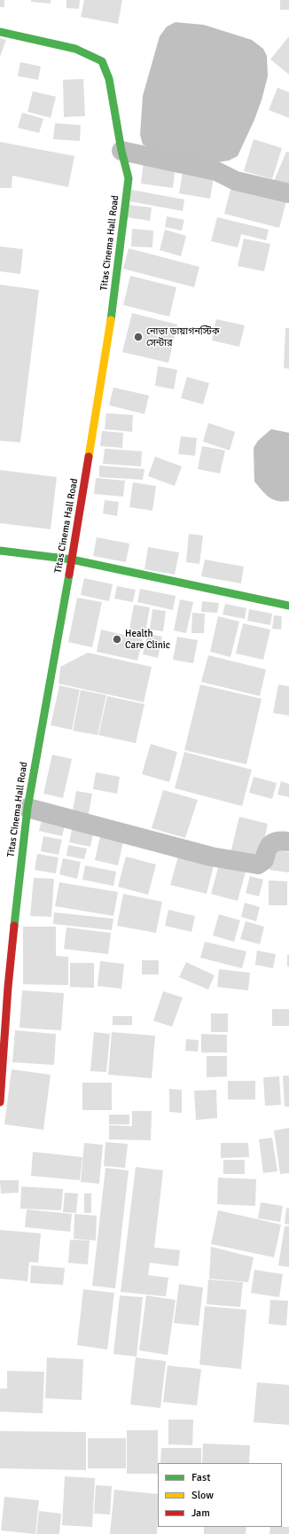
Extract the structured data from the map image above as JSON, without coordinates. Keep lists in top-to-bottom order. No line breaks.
{"streets":{"street":["Titas Cinema Hall Road"]},"places":["নোভা ডায়াগনস্টিক সেন্টার","Health Care Clinic"],"legend":["Fast","Slow","Jam"]}
